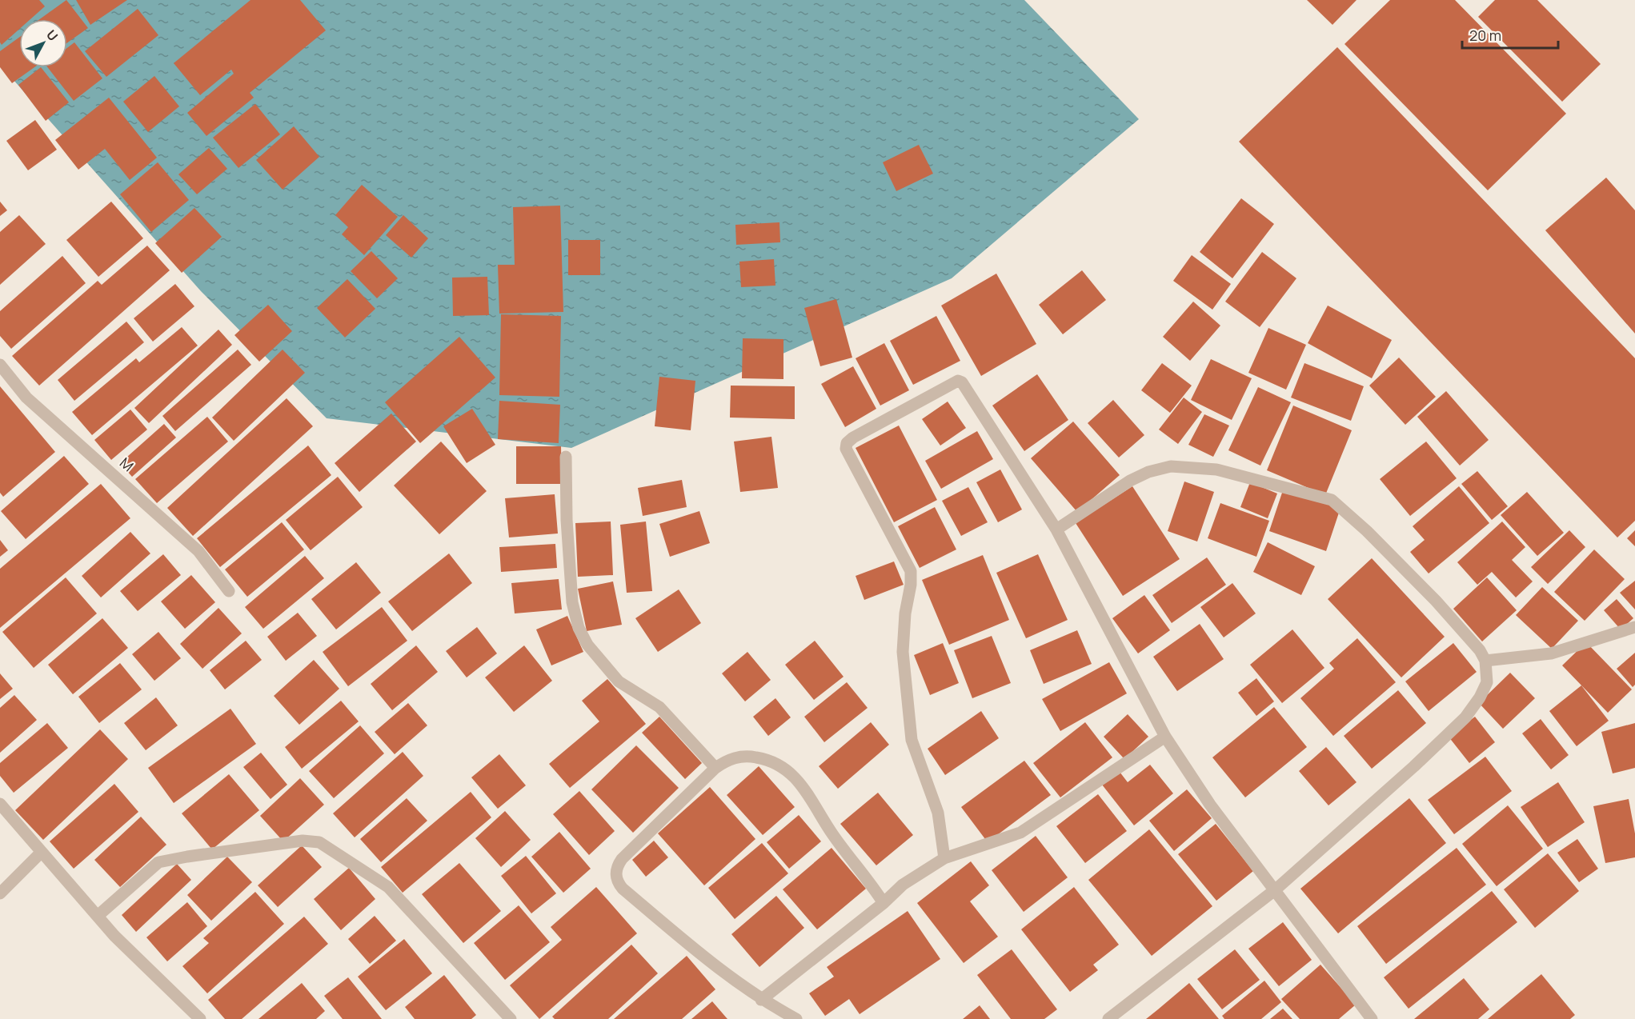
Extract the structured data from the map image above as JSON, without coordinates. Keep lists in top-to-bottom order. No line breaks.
{"streets":{"street":["M"]},"scale_bar":"20 m","north":"top right"}
